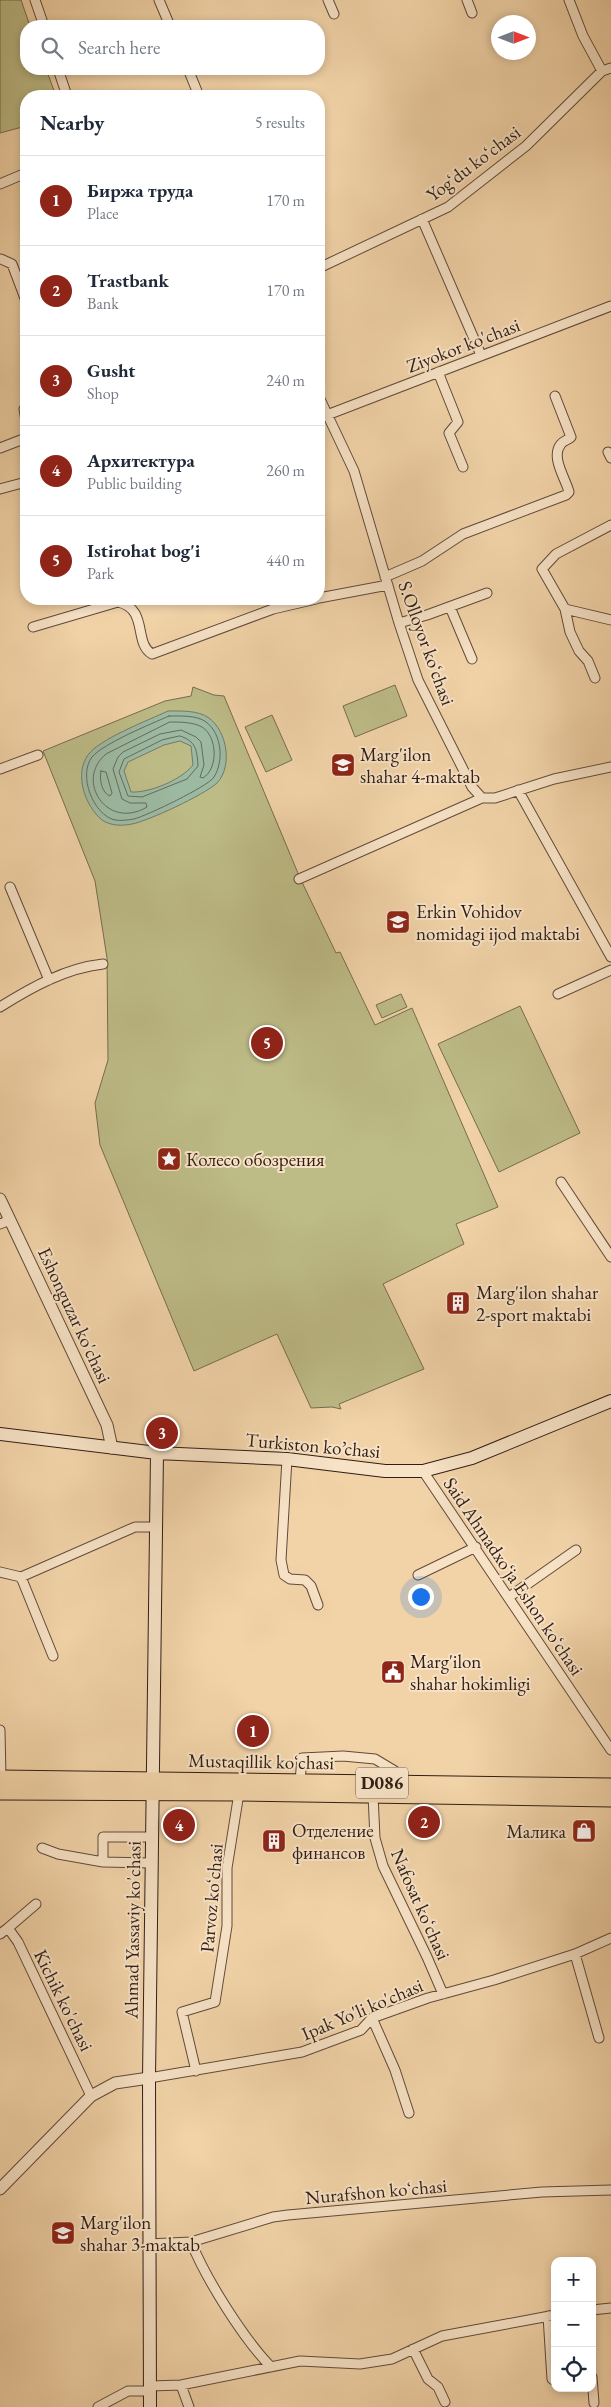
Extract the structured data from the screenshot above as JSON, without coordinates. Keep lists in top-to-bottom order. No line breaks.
{"streets":{"main road":["Turkiston ko’chasi","Mustaqillik koʻchasi","D086","Ahmad Yassaviy ko'chasi"],"street":["Yogʻdu koʻchasi","Ziyokor ko'chasi","S.Olloyor koʻchasi","Eshonguzar ko'chasi","Said Ahmadxoʻja Eshon koʻchasi","Parvoz koʻchasi","Nafosat koʻchasi","Kichik ko'chasi","Ipak Yo'li ko'chasi","Nurafshon koʻchasi"]},"crossings":[["Ziyokor ko'chasi","S.Olloyor koʻchasi"],["Eshonguzar ko'chasi","Turkiston ko’chasi"],["Turkiston ko’chasi","Said Ahmadxoʻja Eshon koʻchasi"],["Turkiston ko’chasi","Ahmad Yassaviy ko'chasi"],["Mustaqillik koʻchasi","Parvoz koʻchasi"],["Mustaqillik koʻchasi","Nafosat koʻchasi"],["Mustaqillik koʻchasi","Ahmad Yassaviy ko'chasi"],["Parvoz koʻchasi","Ipak Yo'li ko'chasi"],["Nafosat koʻchasi","Ipak Yo'li ko'chasi"],["Ahmad Yassaviy ko'chasi","Ipak Yo'li ko'chasi"],["Ahmad Yassaviy ko'chasi","Nurafshon koʻchasi"]],"places":{"school or university":["Marg'ilon shahar 4-maktab","Erkin Vohidov nomidagi ijod maktabi","Marg'ilon shahar 3-maktab"],"place":["Колесо обозрения"],"building":["Marg'ilon shahar 2-sport maktabi","Отделение финансов"],"public building":["Marg'ilon shahar hokimligi"],"shop":["Малика"]},"north":"right","page":{"search":"Search here","heading":["Nearby","5 results"],"list":[{"mark":"1","name":"Биржа труда","note":"Place","value":"170 m"},{"mark":"2","name":"Trastbank","note":"Bank","value":"170 m"},{"mark":"3","name":"Gusht","note":"Shop","value":"240 m"},{"mark":"4","name":"Архитектура","note":"Public building","value":"260 m"},{"mark":"5","name":"Istirohat bog'i","note":"Park","value":"440 m"}],"pins":["5","3","1","2","4"],"map_buttons":["+","−"]}}
